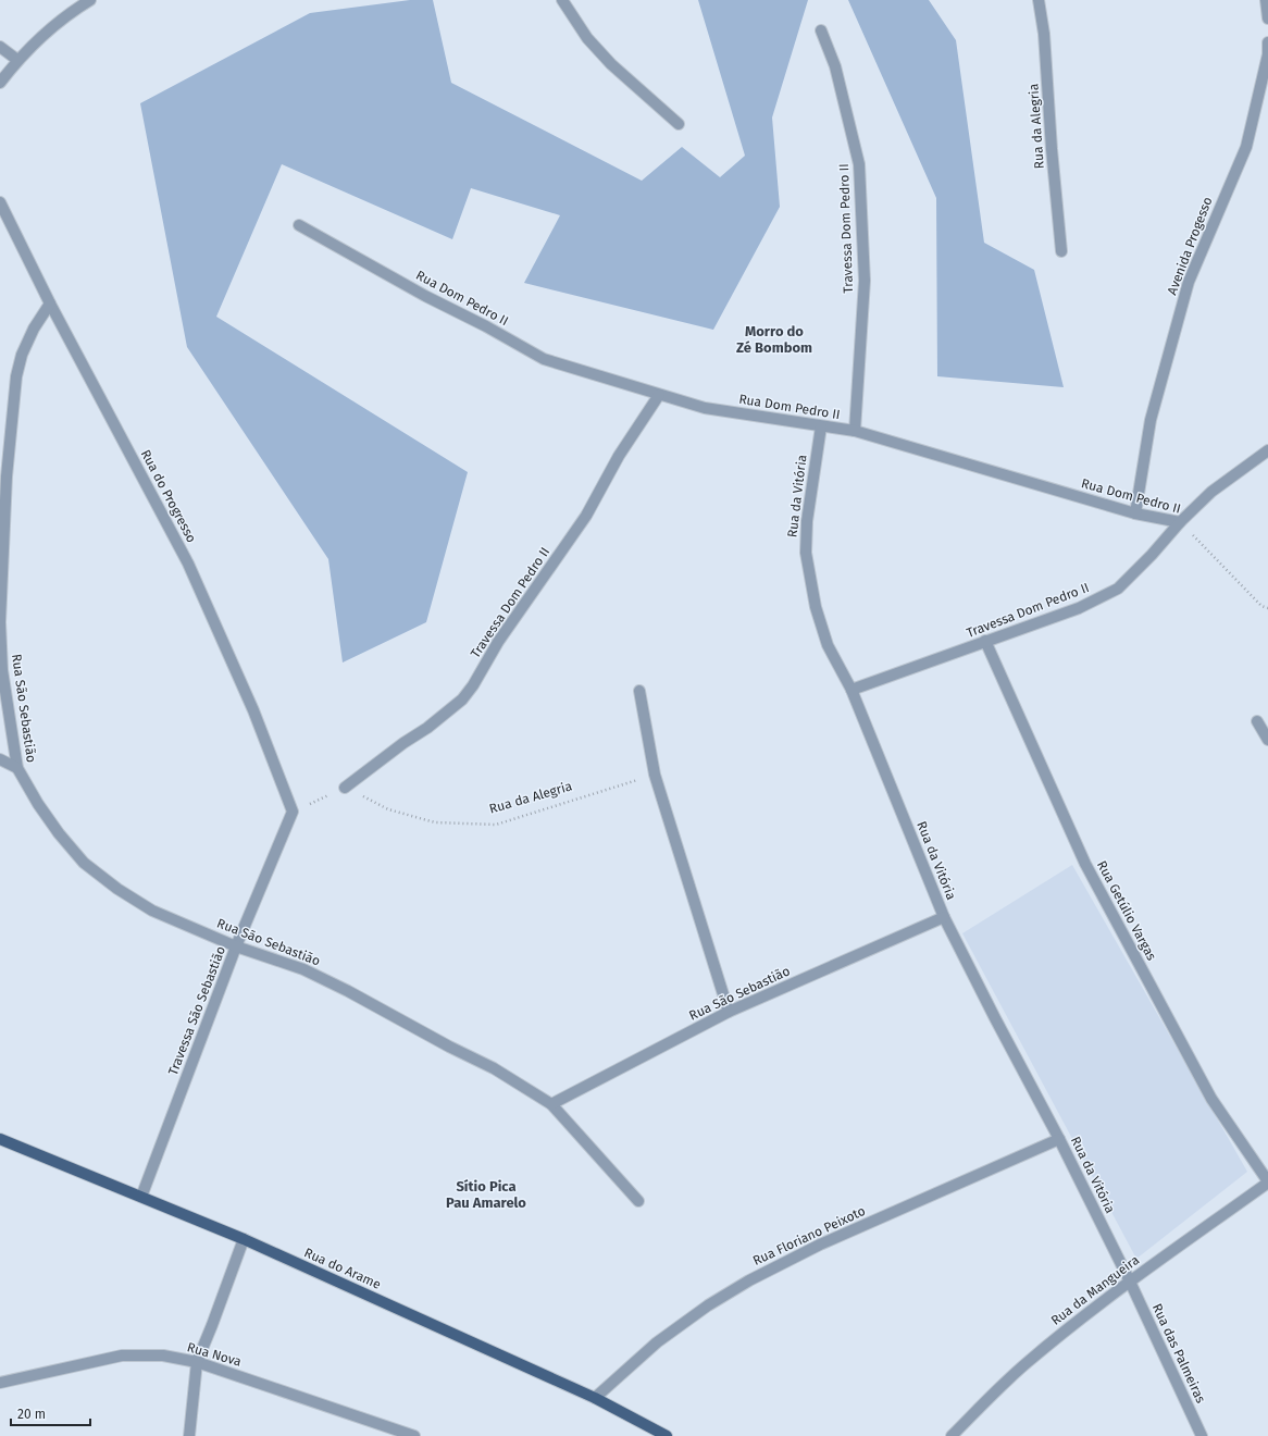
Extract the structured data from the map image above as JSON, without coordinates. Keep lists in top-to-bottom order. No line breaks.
{"streets":{"main road":["Rua do Arame"],"street":["Rua da Alegria","Travessa Dom Pedro II","Avenida Progesso","Rua Dom Pedro II","Rua do Progresso","Rua da Vitória","Rua São Sebastião","Rua Getúlio Vargas","Travessa São Sebastião","Rua Floriano Peixoto","Rua da Mangueira","Rua das Palmeiras","Rua Nova"]},"crossings":[["Rua da Alegria","Travessa Dom Pedro II"],["Travessa Dom Pedro II","Rua Dom Pedro II"],["Travessa Dom Pedro II","Rua da Vitória"],["Travessa Dom Pedro II","Rua Getúlio Vargas"],["Avenida Progesso","Rua Dom Pedro II"],["Rua Dom Pedro II","Rua da Vitória"],["Rua do Progresso","Rua São Sebastião"],["Rua do Progresso","Travessa São Sebastião"],["Rua da Vitória","Rua São Sebastião"],["Rua da Vitória","Rua Floriano Peixoto"],["Rua da Vitória","Rua da Mangueira"],["Rua da Vitória","Rua das Palmeiras"],["Rua São Sebastião","Travessa São Sebastião"],["Rua Getúlio Vargas","Rua da Mangueira"],["Travessa São Sebastião","Rua do Arame"],["Rua Floriano Peixoto","Rua do Arame"],["Rua da Mangueira","Rua das Palmeiras"]],"districts":["Morro do Zé Bombom","Sítio Pica Pau Amarelo"],"scale_bar":"20 m"}
